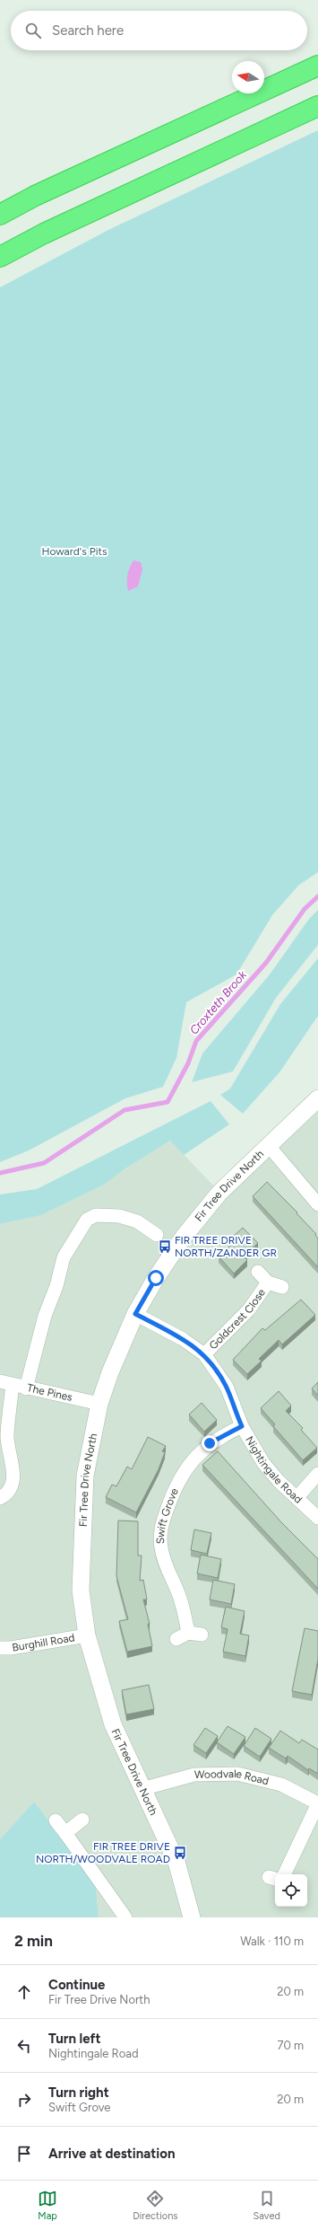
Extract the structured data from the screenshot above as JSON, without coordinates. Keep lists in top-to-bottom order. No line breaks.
{"streets":{"street":["Fir Tree Drive North","Goldcrest Close","The Pines","Nightingale Road","Swift Grove","Burghill Road","Woodvale Road"]},"crossings":[["Fir Tree Drive North","The Pines"],["Fir Tree Drive North","Nightingale Road"],["Fir Tree Drive North","Burghill Road"],["Fir Tree Drive North","Woodvale Road"],["Goldcrest Close","Nightingale Road"],["Nightingale Road","Swift Grove"]],"water":["Croxteth Brook"],"parks":["Howard's Pits"],"places":{"bus stop":["FIR TREE DRIVE NORTH/ZANDER GR","FIR TREE DRIVE NORTH/WOODVALE ROAD"]},"north":"left","page":{"search":"Search here","heading":["2 min","Walk · 110 m"],"list":[["Continue","Fir Tree Drive North","20 m"],["Turn left","Nightingale Road","70 m"],["Turn right","Swift Grove","20 m"],"Arrive at destination"],"nav":["Map","Directions","Saved"]}}
